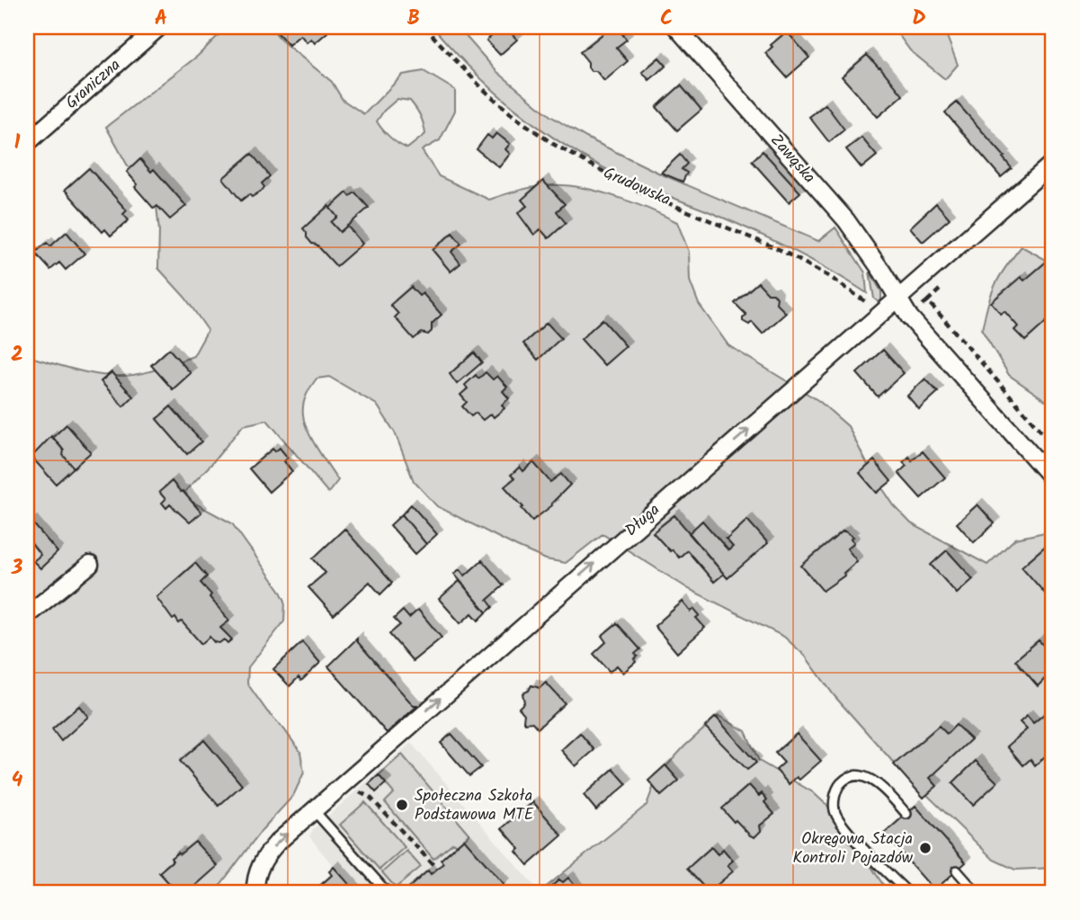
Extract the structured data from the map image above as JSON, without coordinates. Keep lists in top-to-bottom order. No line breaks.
{"streets":{"street":["Graniczna","Zawąska","Długa"],"path":["Grudowska"]},"crossings":[["Zawąska","Długa"]],"one_way":["Długa"],"places":["Społeczna Szkoła Podstawowa MTE","Okręgowa Stacja Kontroli Pojazdów"],"grid":{"columns":["A","B","C","D"],"rows":["1","2","3","4"]}}
